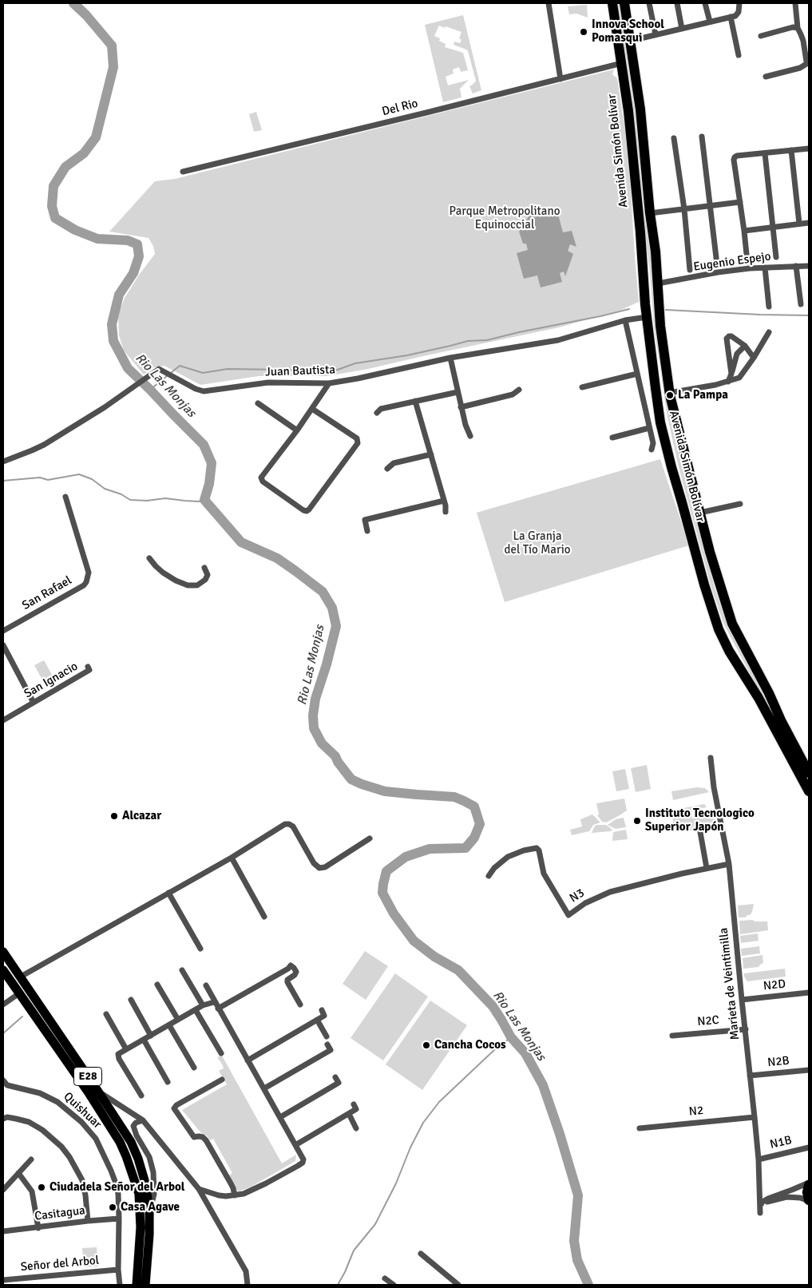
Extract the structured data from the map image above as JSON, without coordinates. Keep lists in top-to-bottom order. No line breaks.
{"streets":{"highway":["Avenida Simón Bolívar"],"main road":["E28"],"street":["Del Rio","Eugenio Espejo","Juan Bautista","San Rafael","San Ignacio","N3","Marieta de Veintimilla","N2D","N2C","N2B","Quishuar","N2","N1B","Casitagua","Señor del Arbol"]},"crossings":[["Del Rio","Avenida Simón Bolívar"],["Avenida Simón Bolívar","Eugenio Espejo"],["Avenida Simón Bolívar","Juan Bautista"],["N3","Marieta de Veintimilla"],["Marieta de Veintimilla","N2D"],["Marieta de Veintimilla","N2C"],["Marieta de Veintimilla","N2B"],["Marieta de Veintimilla","N2"],["Marieta de Veintimilla","N1B"],["Quishuar","Casitagua"],["Quishuar","Señor del Arbol"]],"water":["Rio Las Monjas"],"parks":["Parque Metropolitano Equinoccial","La Granja del Tío Mario"],"places":["Innova School Pomasqui","La Pampa","Alcazar","Instituto Tecnologico Superior Japón","Cancha Cocos","Ciudadela Señor del Arbol","Casa Agave"]}
